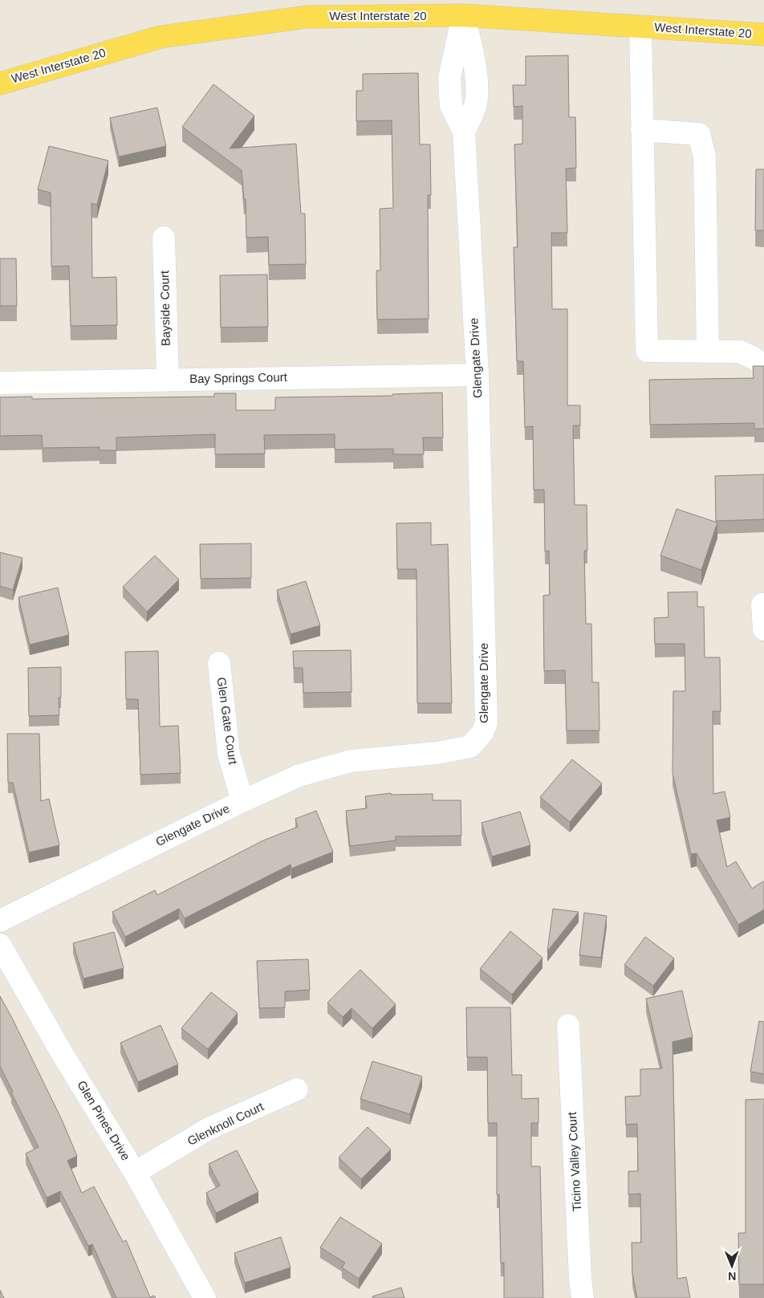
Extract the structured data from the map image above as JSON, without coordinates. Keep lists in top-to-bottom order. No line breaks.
{"streets":{"main road":["West Interstate 20"],"street":["Bayside Court","Glengate Drive","Bay Springs Court","Glen Gate Court","Glen Pines Drive","Glenknoll Court","Ticino Valley Court"]},"crossings":[["West Interstate 20","Glengate Drive"],["Bayside Court","Bay Springs Court"],["Glengate Drive","Bay Springs Court"],["Glengate Drive","Glen Gate Court"],["Glen Pines Drive","Glenknoll Court"]],"north":"bottom"}
